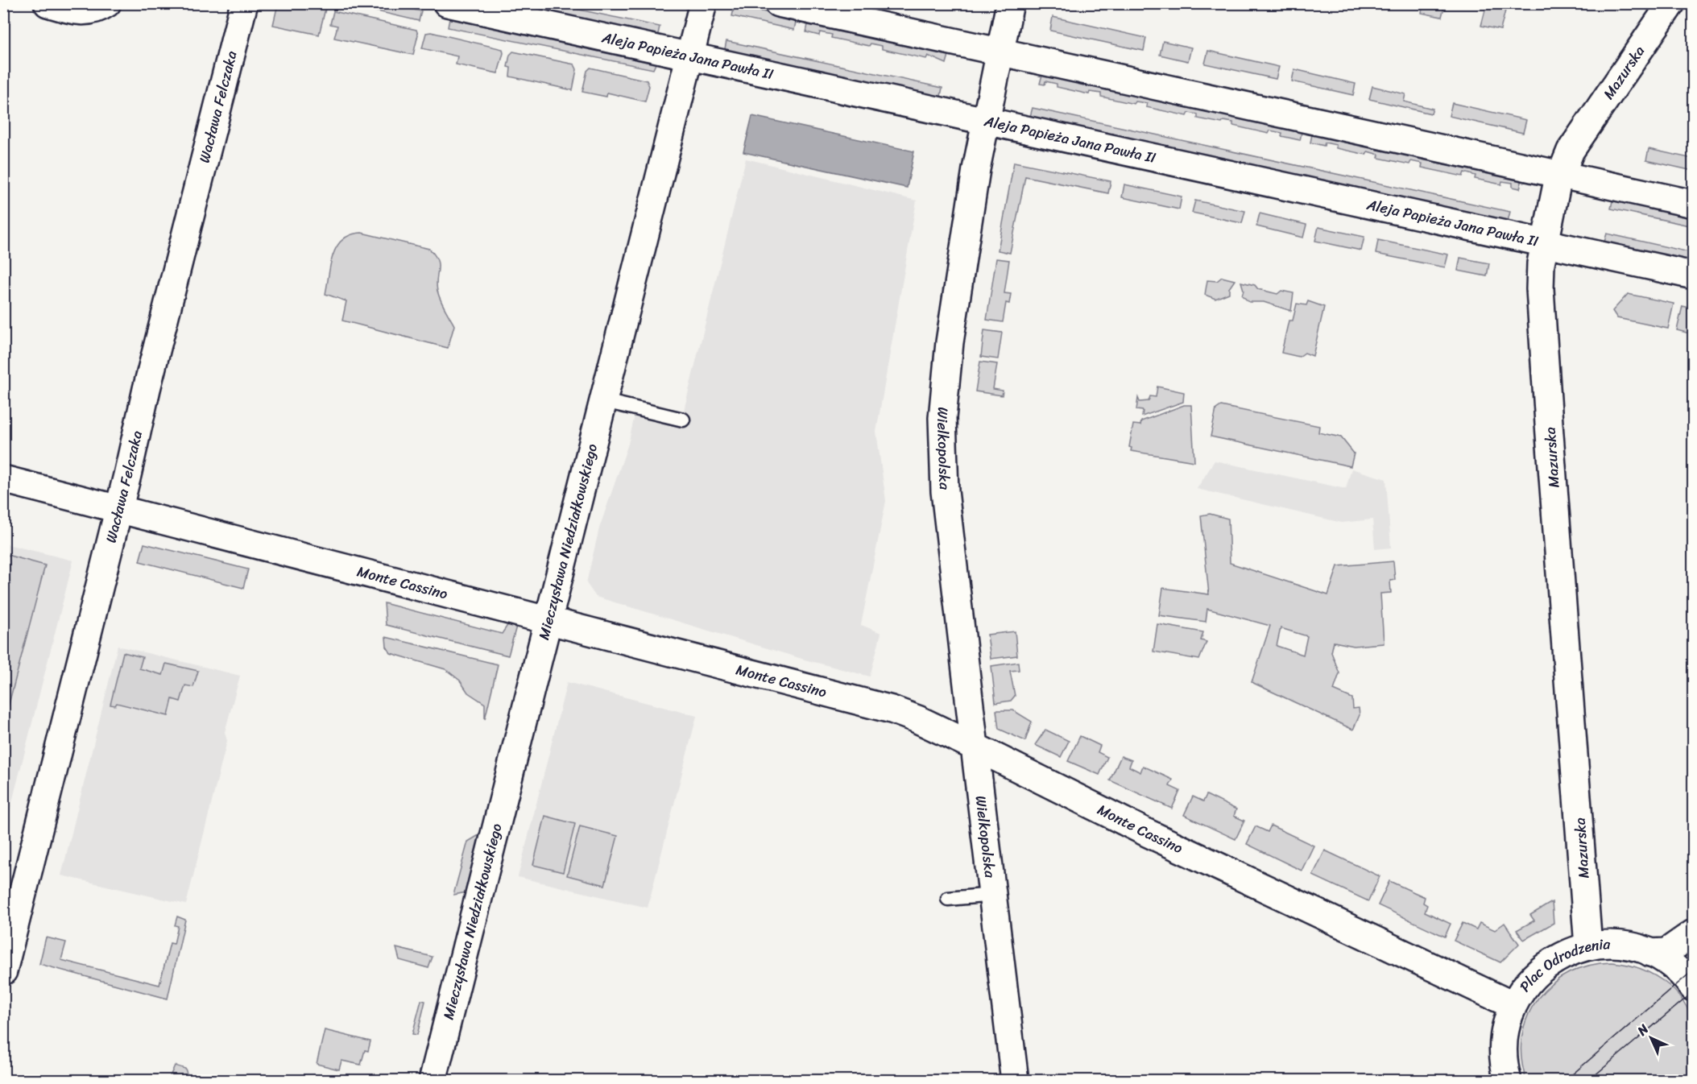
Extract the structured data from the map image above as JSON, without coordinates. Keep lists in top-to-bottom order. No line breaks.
{"streets":{"street":["Aleja Papieża Jana Pawła II","Mazurska","Wacława Felczaka","Wielkopolska","Mieczysława Niedziałkowskiego","Monte Cassino","Plac Odrodzenia"]},"crossings":[["Aleja Papieża Jana Pawła II","Mazurska"],["Aleja Papieża Jana Pawła II","Wielkopolska"],["Aleja Papieża Jana Pawła II","Mieczysława Niedziałkowskiego"],["Mazurska","Plac Odrodzenia"],["Wacława Felczaka","Monte Cassino"],["Wielkopolska","Monte Cassino"],["Mieczysława Niedziałkowskiego","Monte Cassino"],["Monte Cassino","Plac Odrodzenia"]],"north":"top left"}
